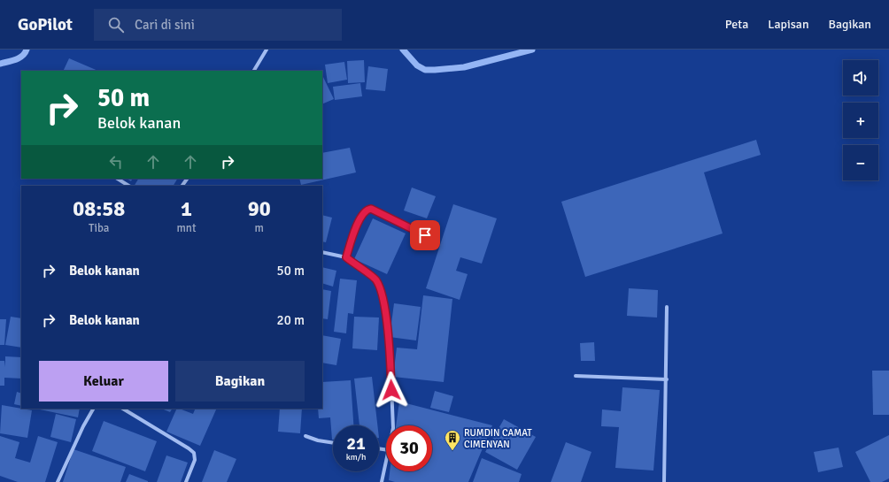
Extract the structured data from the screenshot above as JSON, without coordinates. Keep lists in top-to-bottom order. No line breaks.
{"places":{"building":["RUMDIN CAMAT CIMENYAN"]},"page":{"header":"GoPilot","search":"Cari di sini","nav":["Peta","Lapisan","Bagikan"],"map_buttons":["+","−"],"turn":["50 m","Belok kanan"],"eta":["08:58","Tiba","1","mnt","90","m"],"list":[{"name":"Belok kanan","value":"50 m"},{"name":"Belok kanan","value":"20 m"}],"buttons":["Keluar","Bagikan"],"speed":"21 km/h","limit":"30"}}
